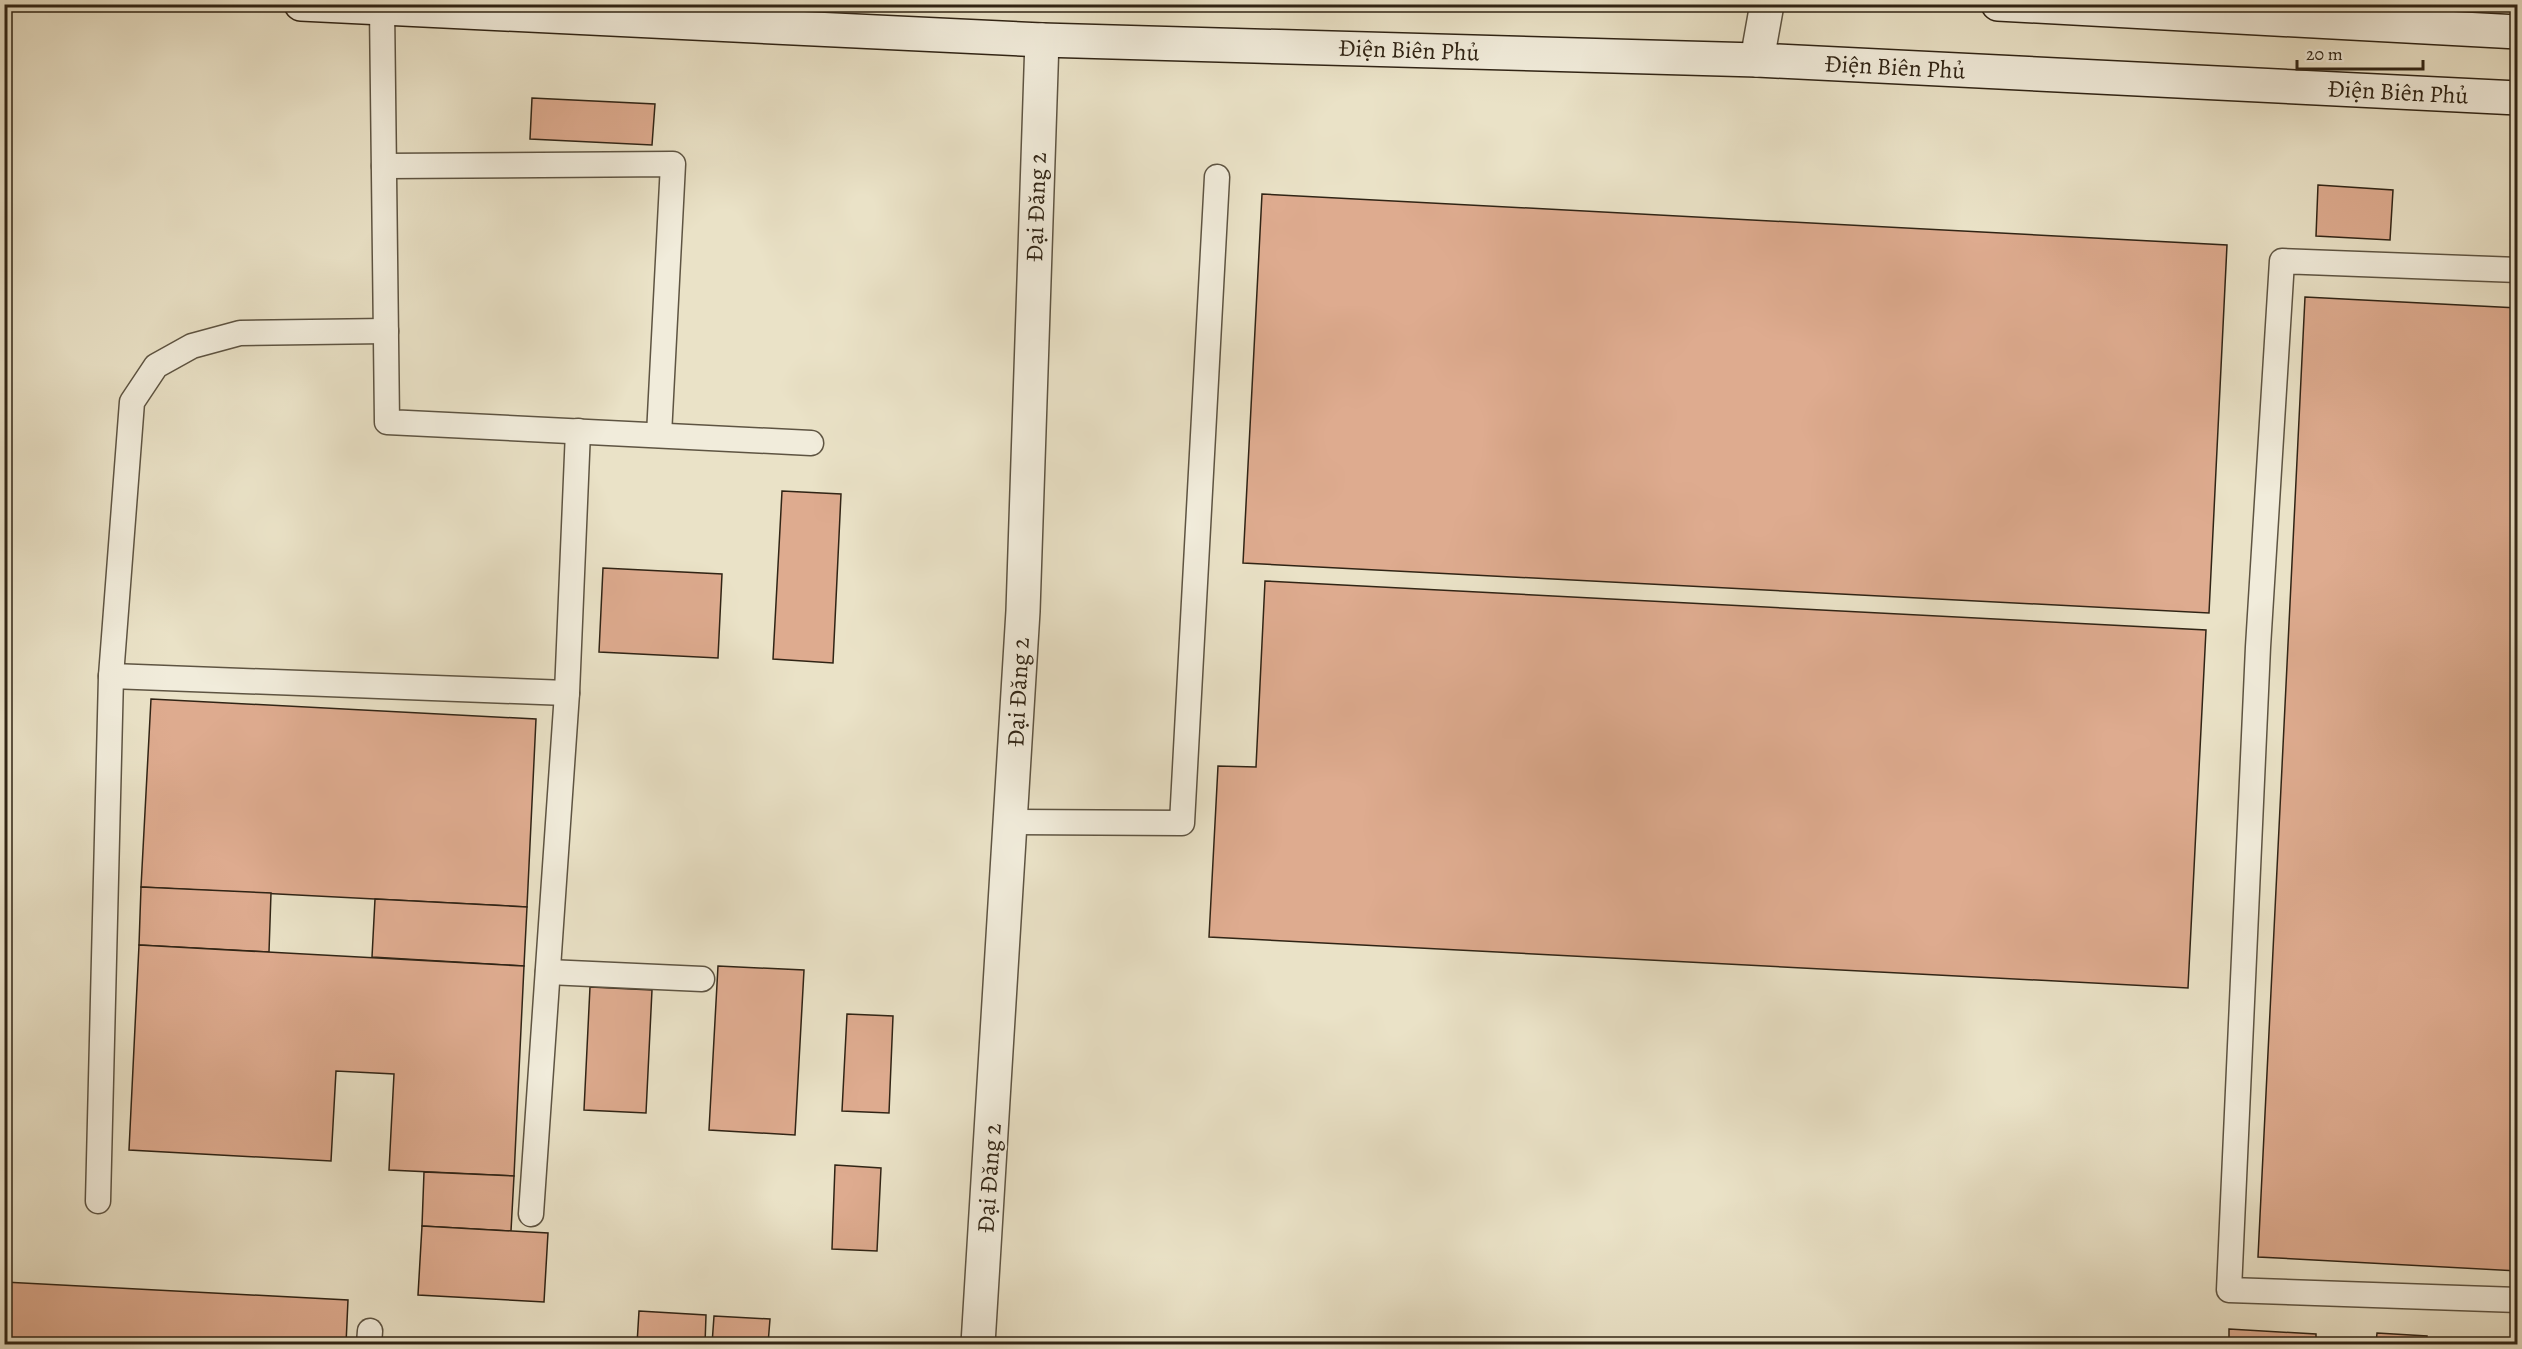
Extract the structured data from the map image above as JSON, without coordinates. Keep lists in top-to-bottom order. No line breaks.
{"streets":{"main road":["Điện Biên Phủ","Đại Đăng 2"]},"crossings":[["Điện Biên Phủ","Đại Đăng 2"]],"scale_bar":"20 m"}
